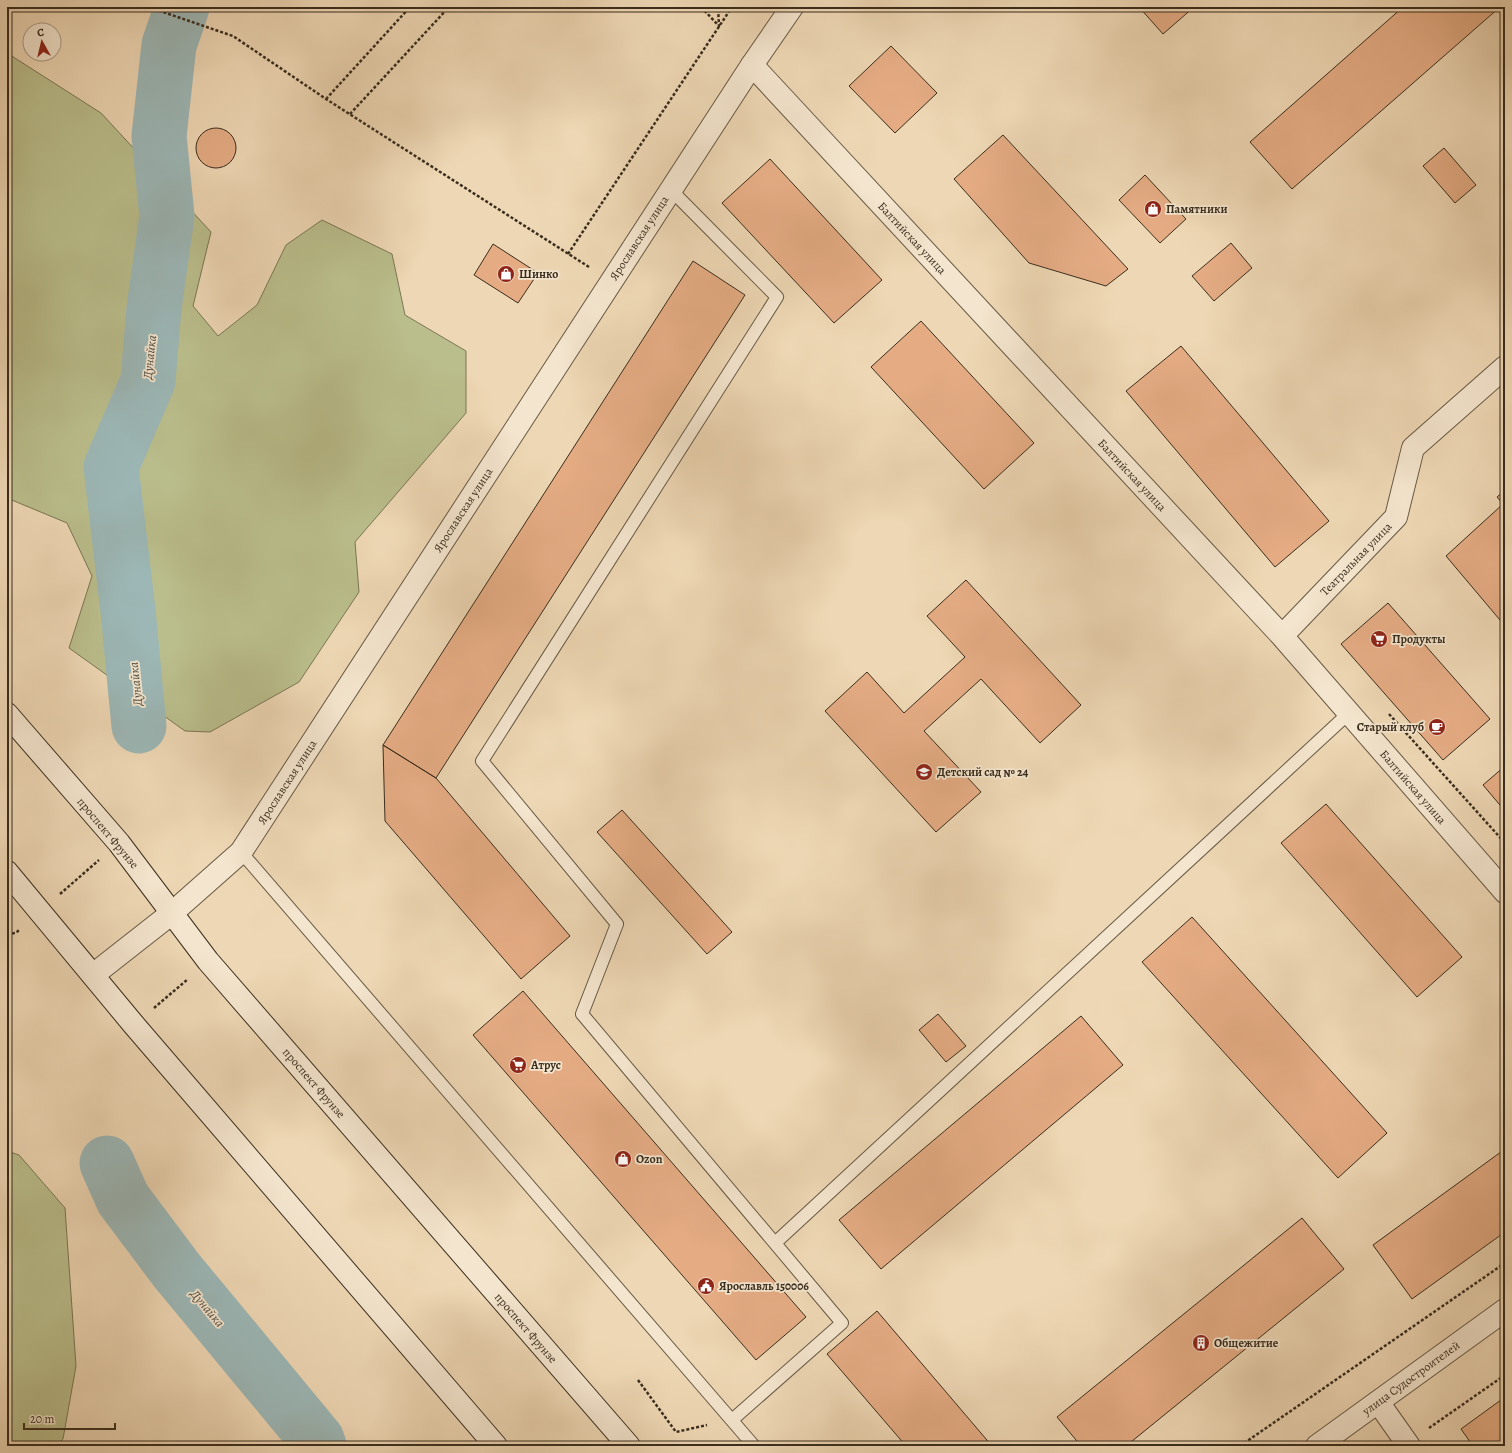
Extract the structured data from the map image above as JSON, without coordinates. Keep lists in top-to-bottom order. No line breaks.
{"streets":{"street":["Ярославская улица","Балтийская улица","Театральная улица","проспект Фрунзе","улица Судостроителей"]},"crossings":[["Ярославская улица","Балтийская улица"],["Ярославская улица","проспект Фрунзе"],["Балтийская улица","Театральная улица"]],"water":["Дунайка"],"places":{"shop":["Памятники","Шинко","Ozon"],"supermarket":["Продукты","Атрус"],"cafe":["Старый клуб"],"school or university":["Детский сад № 24"],"public building":["Ярославль 150006"],"building":["Общежитие"]},"scale_bar":"20 m","north":"top"}
